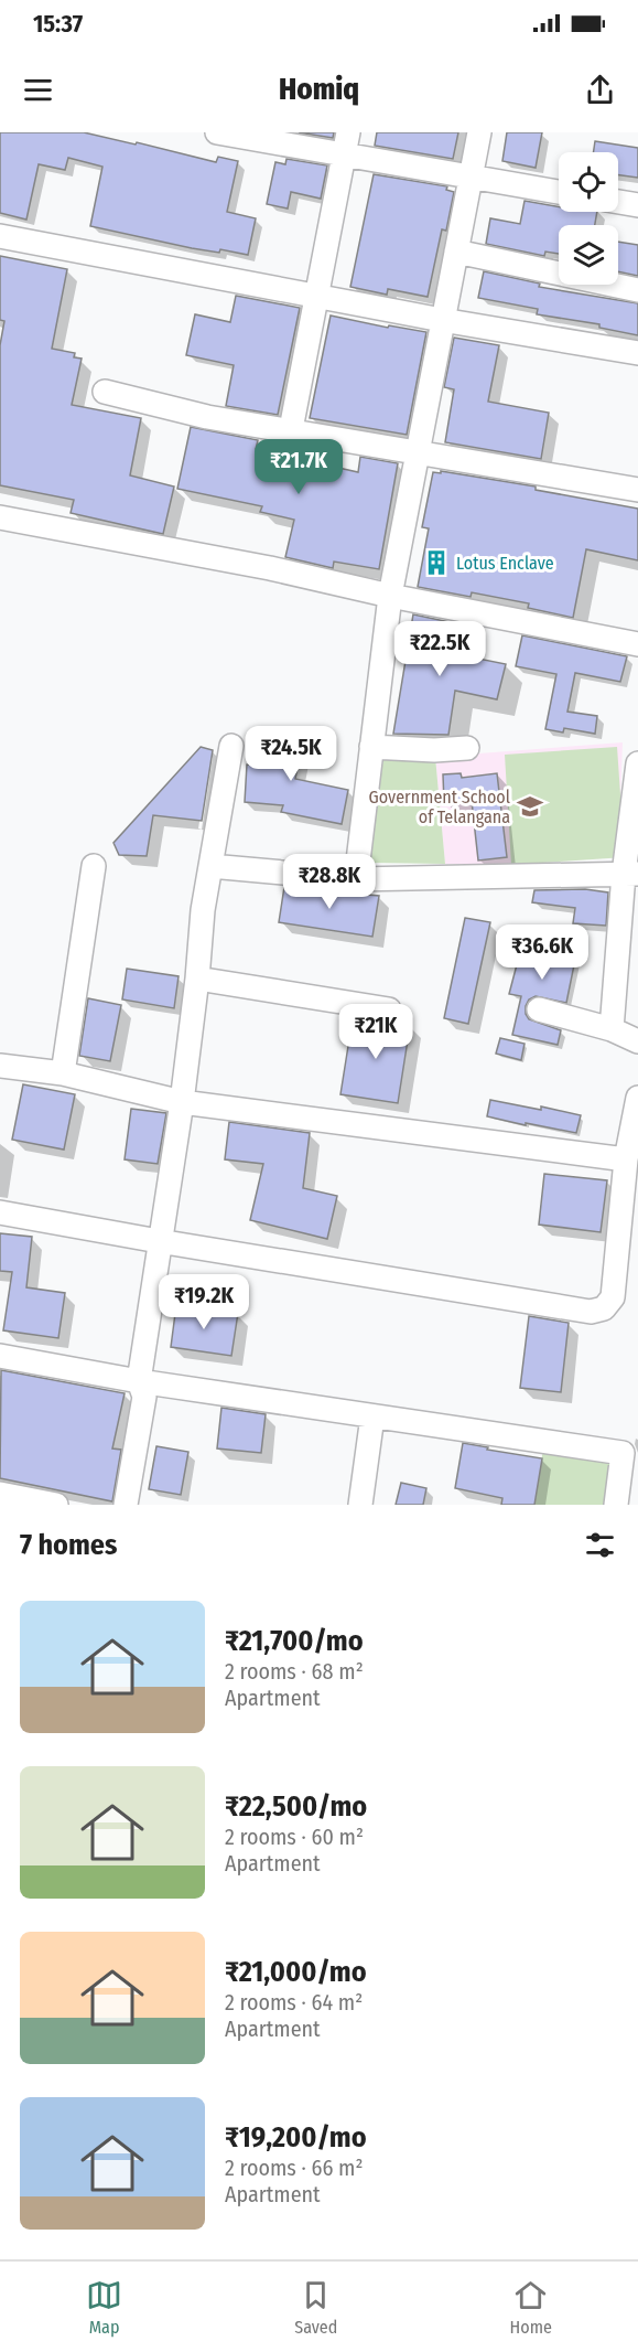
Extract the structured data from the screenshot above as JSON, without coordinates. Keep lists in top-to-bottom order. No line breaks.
{"places":{"building":["Lotus Enclave"],"school or university":["Government School of Telangana"]},"page":{"status":"15:37","header":"Homiq","price":["₹21.7K","₹22.5K","₹24.5K","₹28.8K","₹36.6K","₹21K","₹19.2K"],"heading":"7 homes","list":[{"name":"₹21,700/mo","note":"2 rooms · 68 m² · Apartment"},{"name":"₹22,500/mo","note":"2 rooms · 60 m² · Apartment"},{"name":"₹21,000/mo","note":"2 rooms · 64 m² · Apartment"},{"name":"₹19,200/mo","note":"2 rooms · 66 m² · Apartment"}],"tabs":["Map","Saved","Home"]}}
